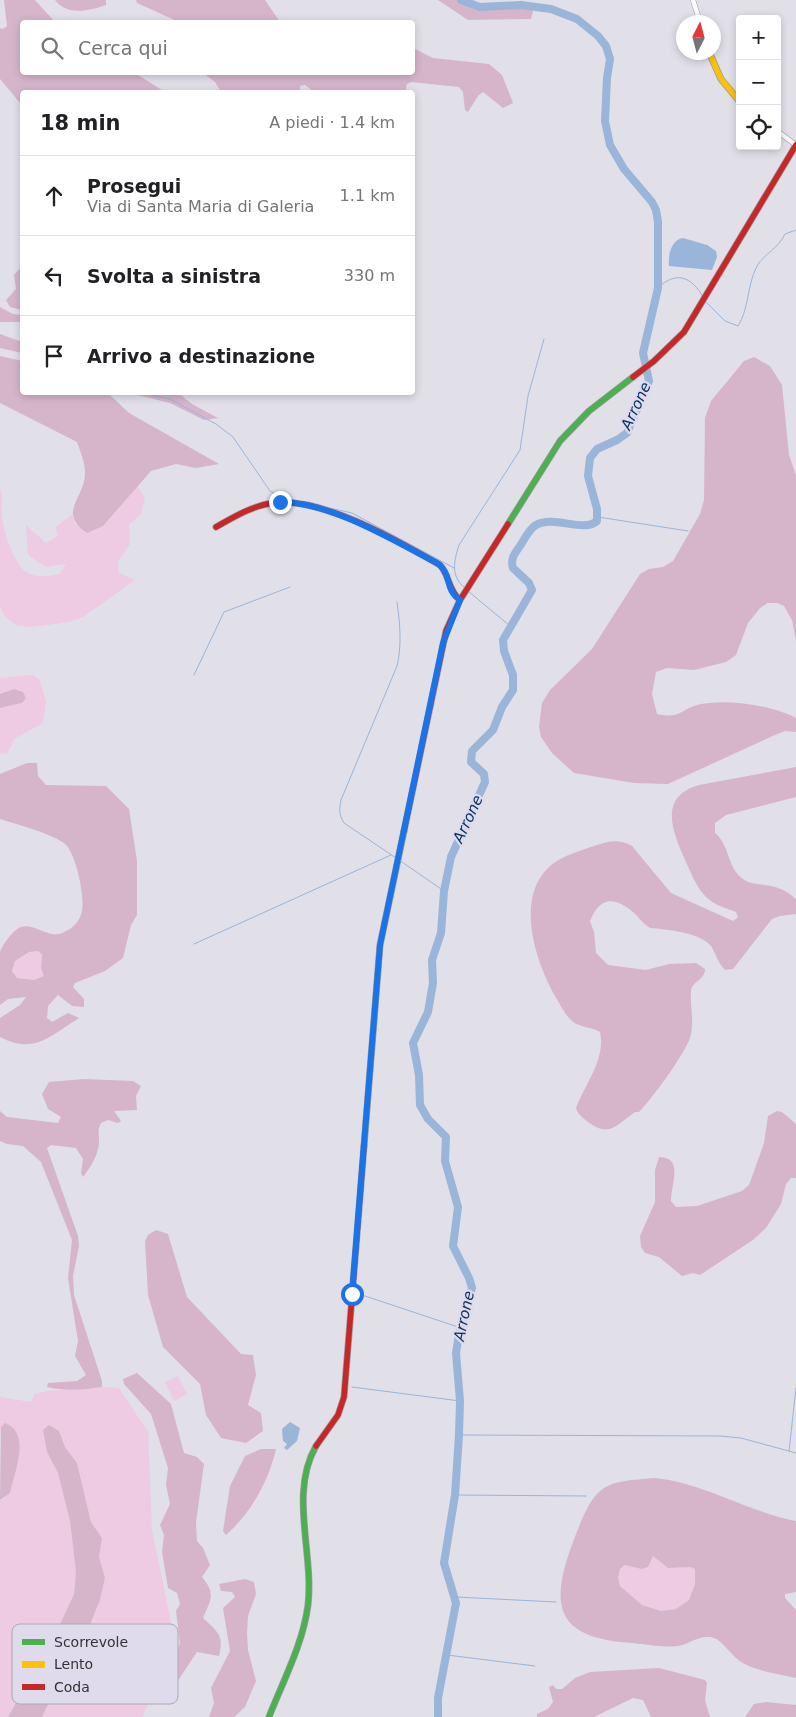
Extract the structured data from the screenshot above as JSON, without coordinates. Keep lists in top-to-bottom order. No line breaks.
{"water":["Arrone"],"legend":["Scorrevole","Lento","Coda"],"north":"top","page":{"map_buttons":["+","−"],"search":"Cerca qui","heading":["18 min","A piedi · 1.4 km"],"list":[["Prosegui","Via di Santa Maria di Galeria","1.1 km"],["Svolta a sinistra","330 m"],"Arrivo a destinazione"]}}
